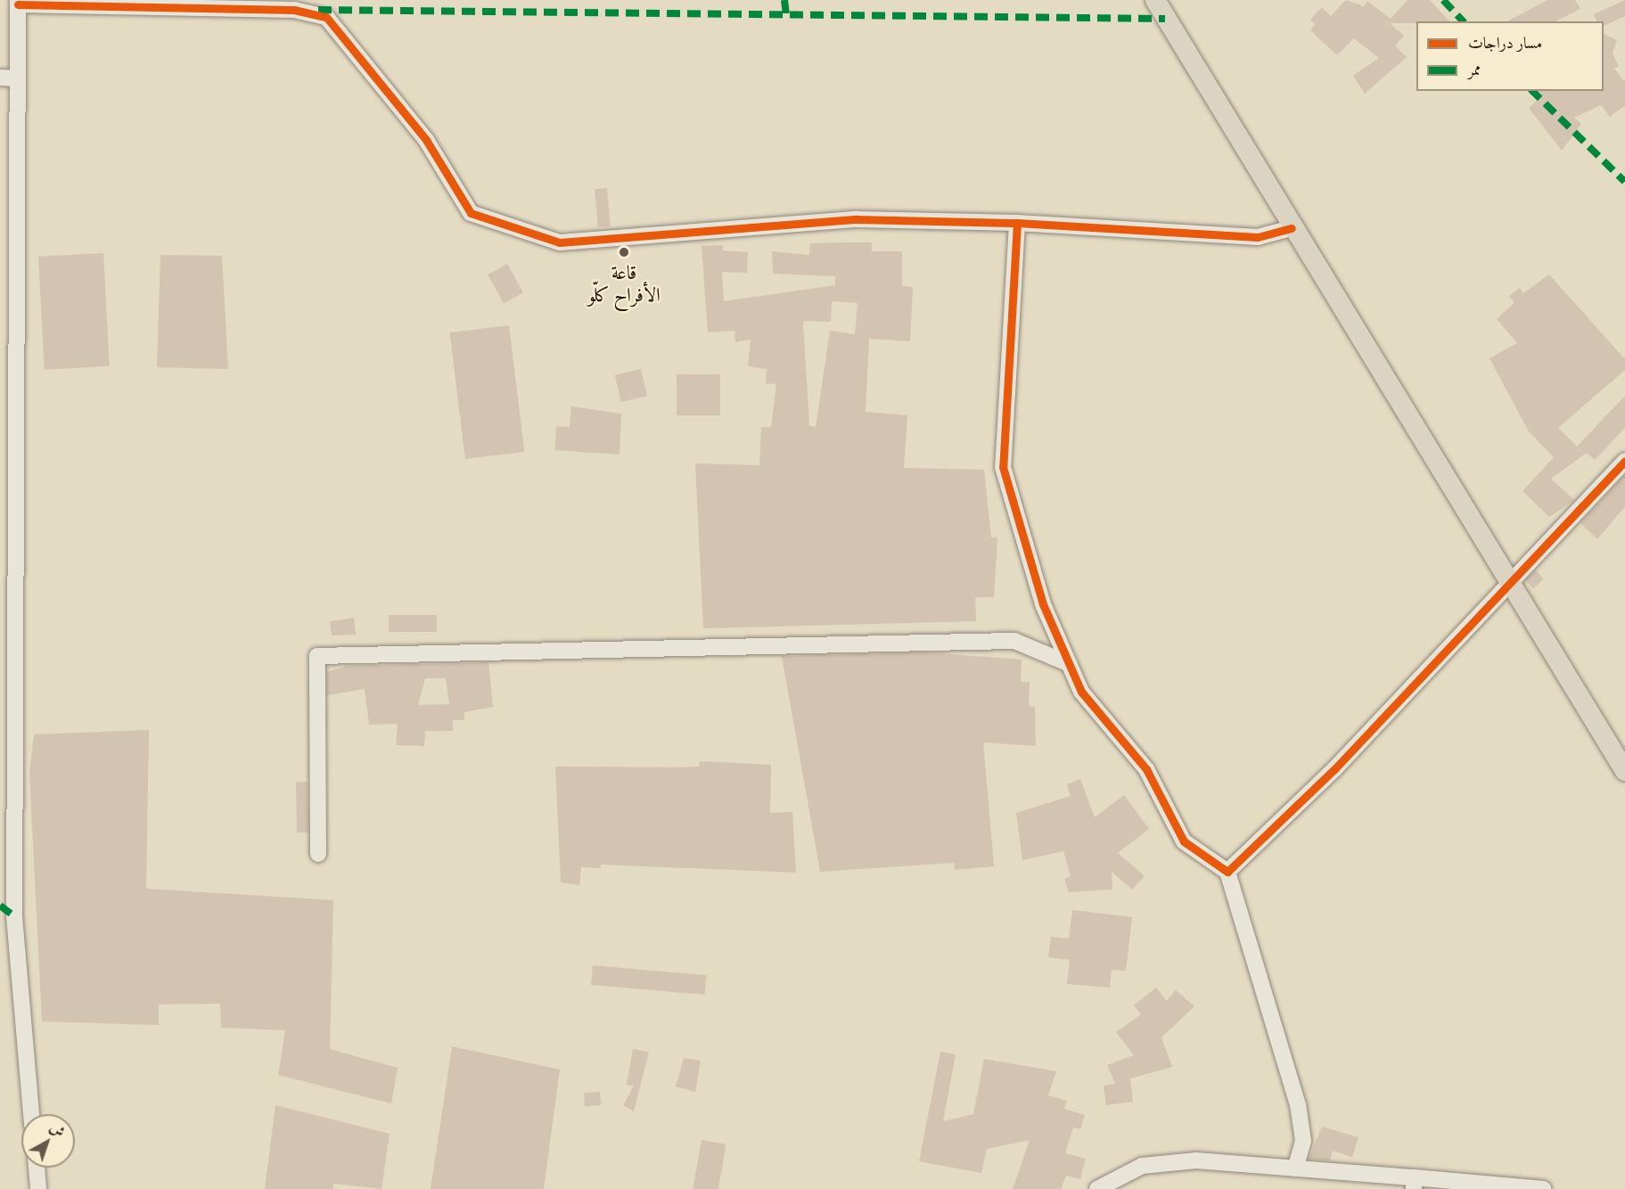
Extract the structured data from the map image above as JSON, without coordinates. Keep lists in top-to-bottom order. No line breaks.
{"places":["قاعة الأفراح كلّو"],"legend":["مسار دراجات","ممر"],"north":"top right"}
